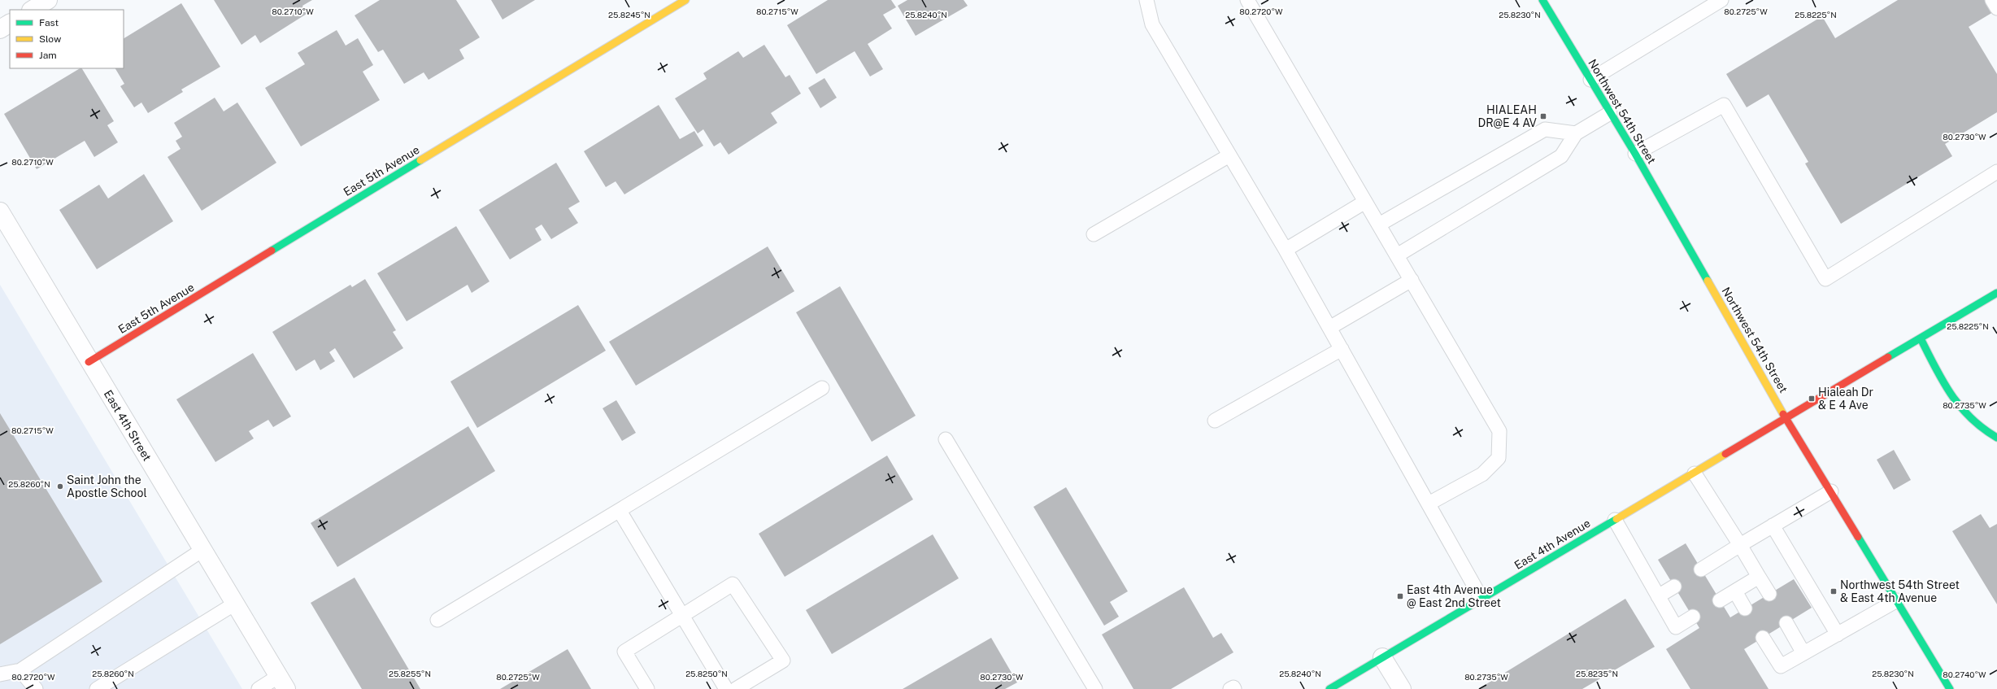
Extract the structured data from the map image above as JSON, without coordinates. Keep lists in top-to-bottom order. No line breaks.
{"streets":{"main road":["Northwest 54th Street","East 5th Avenue","East 4th Avenue"],"street":["East 4th Street"]},"crossings":[["Northwest 54th Street","East 4th Avenue"],["East 5th Avenue","East 4th Street"]],"places":{"transit":["HIALEAH DR@E 4 AV","Hialeah Dr & E 4 Ave","Northwest 54th Street & East 4th Avenue","East 4th Avenue @ East 2nd Street"],"other":["Saint John the Apostle School"]},"legend":["Fast","Slow","Jam"],"coordinates":["80.2710°W","80.2715°W","80.2720°W","80.2725°W","25.8245°N","25.8240°N","25.8230°N","25.8225°N","80.2730°W","80.2735°W","25.8260°N","25.8255°N","25.8250°N","25.8235°N","80.2740°W"]}
